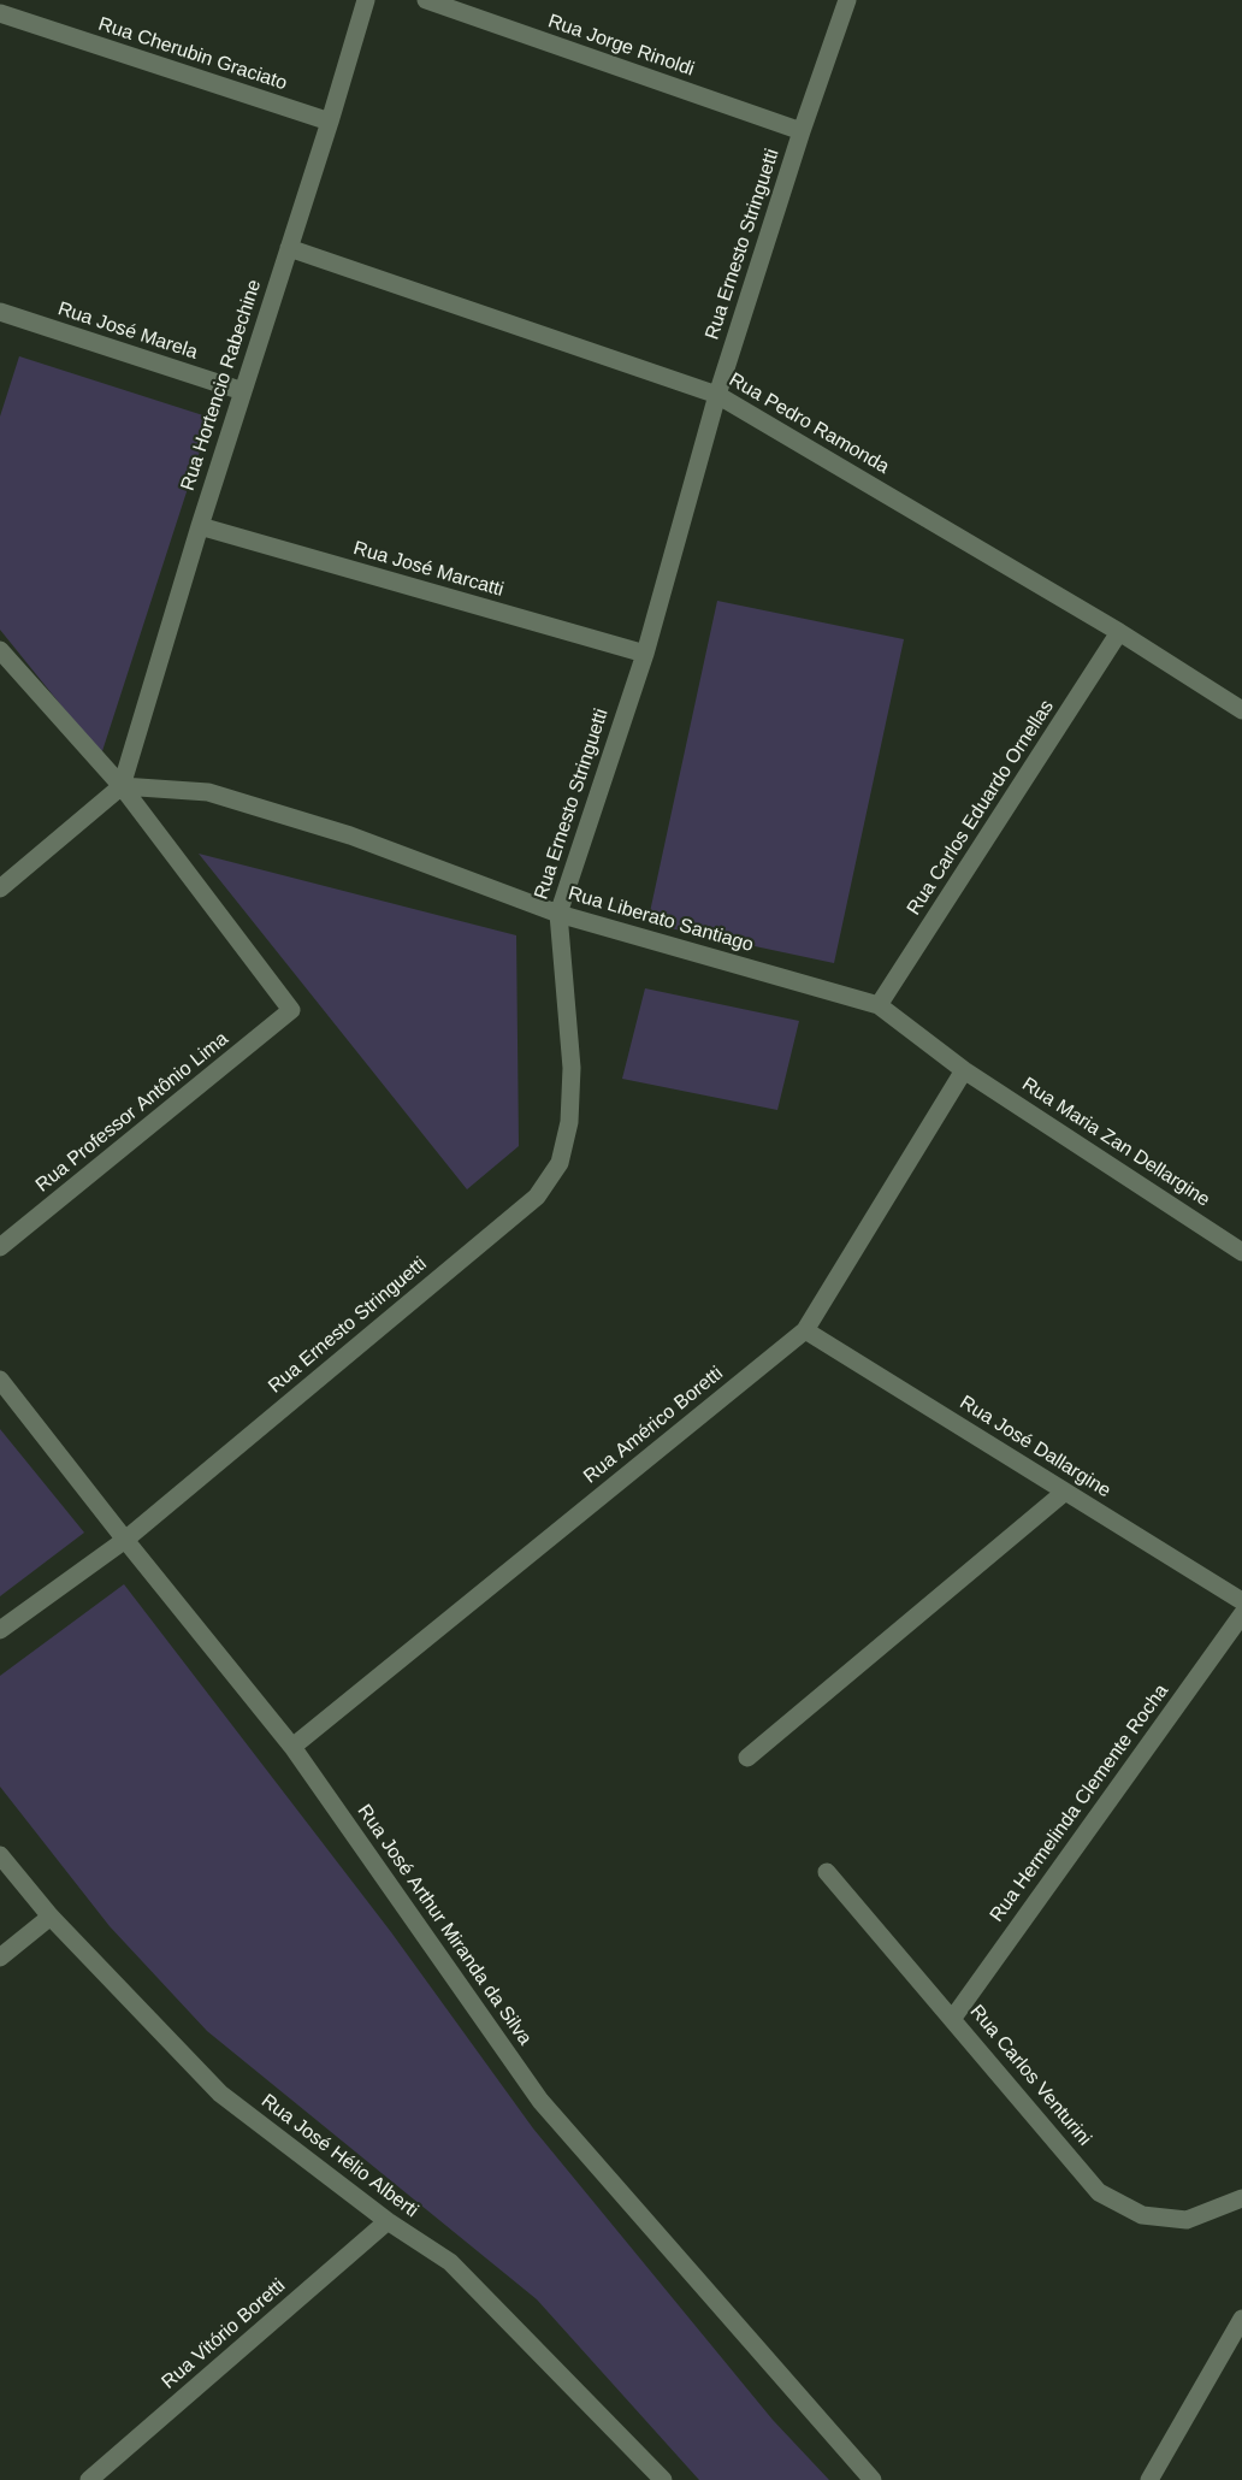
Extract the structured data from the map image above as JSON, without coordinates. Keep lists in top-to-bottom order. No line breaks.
{"streets":{"street":["Rua Jorge Rinoldi","Rua Cherubin Graciato","Rua Ernesto Stringuetti","Rua José Marela","Rua Hortencio Rabechine","Rua Pedro Ramonda","Rua José Marcatti","Rua Carlos Eduardo Ornellas","Rua Liberato Santiago","Rua Professor Antônio Lima","Rua Maria Zan Dellargine","Rua Américo Boretti","Rua José Dallargine","Rua Hermelinda Clemente Rocha","Rua José Arthur Miranda da Silva","Rua Carlos Venturini","Rua José Hélio Alberti","Rua Vitório Boretti"]},"crossings":[["Rua Jorge Rinoldi","Rua Ernesto Stringuetti"],["Rua Cherubin Graciato","Rua Hortencio Rabechine"],["Rua Ernesto Stringuetti","Rua Pedro Ramonda"],["Rua Ernesto Stringuetti","Rua José Marcatti"],["Rua Ernesto Stringuetti","Rua Liberato Santiago"],["Rua Ernesto Stringuetti","Rua José Arthur Miranda da Silva"],["Rua José Marela","Rua Hortencio Rabechine"],["Rua Hortencio Rabechine","Rua Pedro Ramonda"],["Rua Hortencio Rabechine","Rua José Marcatti"],["Rua Hortencio Rabechine","Rua Liberato Santiago"],["Rua Hortencio Rabechine","Rua Professor Antônio Lima"],["Rua Pedro Ramonda","Rua Carlos Eduardo Ornellas"],["Rua Carlos Eduardo Ornellas","Rua Liberato Santiago"],["Rua Liberato Santiago","Rua Professor Antônio Lima"],["Rua Liberato Santiago","Rua Maria Zan Dellargine"],["Rua Liberato Santiago","Rua Américo Boretti"],["Rua Maria Zan Dellargine","Rua Américo Boretti"],["Rua Américo Boretti","Rua José Dallargine"],["Rua Américo Boretti","Rua José Arthur Miranda da Silva"],["Rua Hermelinda Clemente Rocha","Rua Carlos Venturini"],["Rua José Hélio Alberti","Rua Vitório Boretti"]]}
